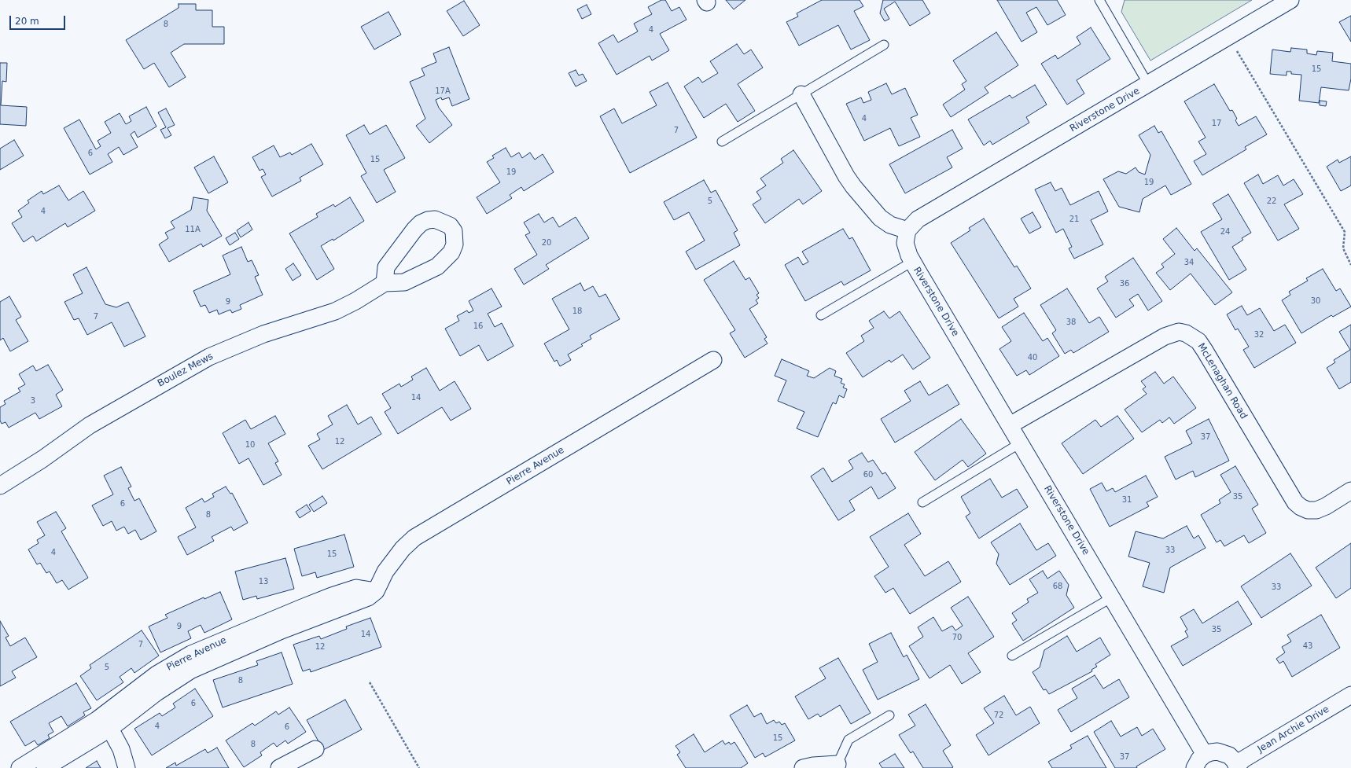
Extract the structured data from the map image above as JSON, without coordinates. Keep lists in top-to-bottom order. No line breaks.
{"streets":{"street":["Riverstone Drive","Boulez Mews","McLenaghan Road","Pierre Avenue","Jean Archie Drive"]},"crossings":[["Riverstone Drive","McLenaghan Road"]],"house_numbers":["8","4","15","17A","4","17","7","6","15","19","19","5","22","4","21","11A","24","20","34","36","30","9","18","7","38","16","32","40","14","3","37","12","10","60","35","31","6","8","33","4","15","13","68","33","9","35","14","70","7","43","12","5","8","6","72","4","6","15","8","37"],"scale_bar":"20 m"}
